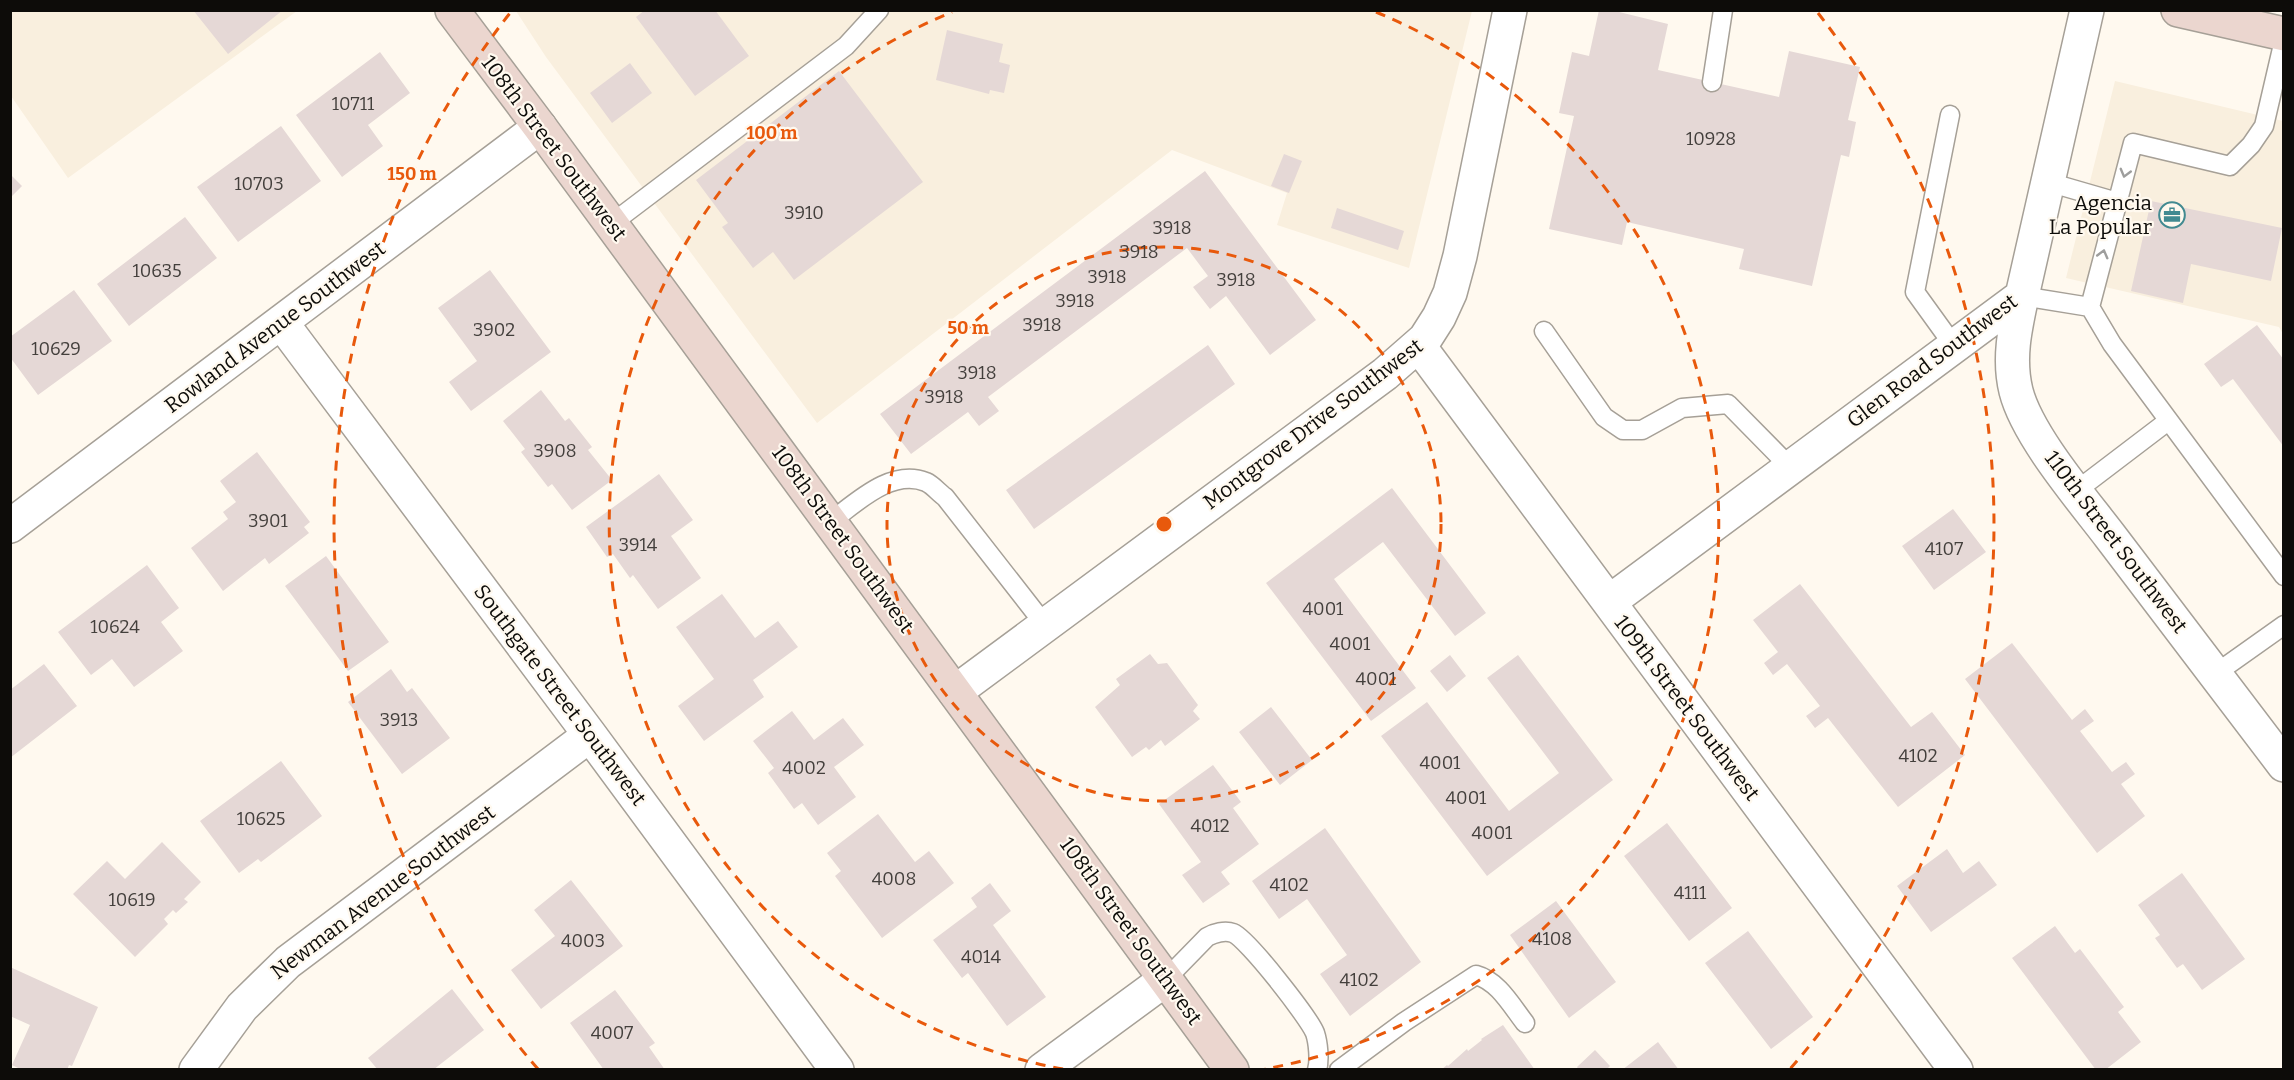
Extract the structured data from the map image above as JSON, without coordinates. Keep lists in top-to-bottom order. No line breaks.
{"streets":{"street":["108th Street Southwest","Rowland Avenue Southwest","Glen Road Southwest","Montgrove Drive Southwest","110th Street Southwest","Southgate Street Southwest","109th Street Southwest","Newman Avenue Southwest"]},"crossings":[["108th Street Southwest","Rowland Avenue Southwest"],["108th Street Southwest","Montgrove Drive Southwest"],["Rowland Avenue Southwest","Southgate Street Southwest"],["Glen Road Southwest","110th Street Southwest"],["Glen Road Southwest","109th Street Southwest"],["Montgrove Drive Southwest","109th Street Southwest"],["Southgate Street Southwest","Newman Avenue Southwest"]],"places":{"office":["Agencia La Popular"]},"house_numbers":["10711","10928","10703","3910","3918","3918","10635","3918","3918","3918","3918","3902","10629","3918","3918","3908","3901","3914","4107","4001","10624","4001","4001","3913","4102","4001","4002","4001","10625","4012","4001","4008","4102","4111","10619","4108","4003","4014","4102","4007"],"rings":["100 m","150 m","50 m"]}
